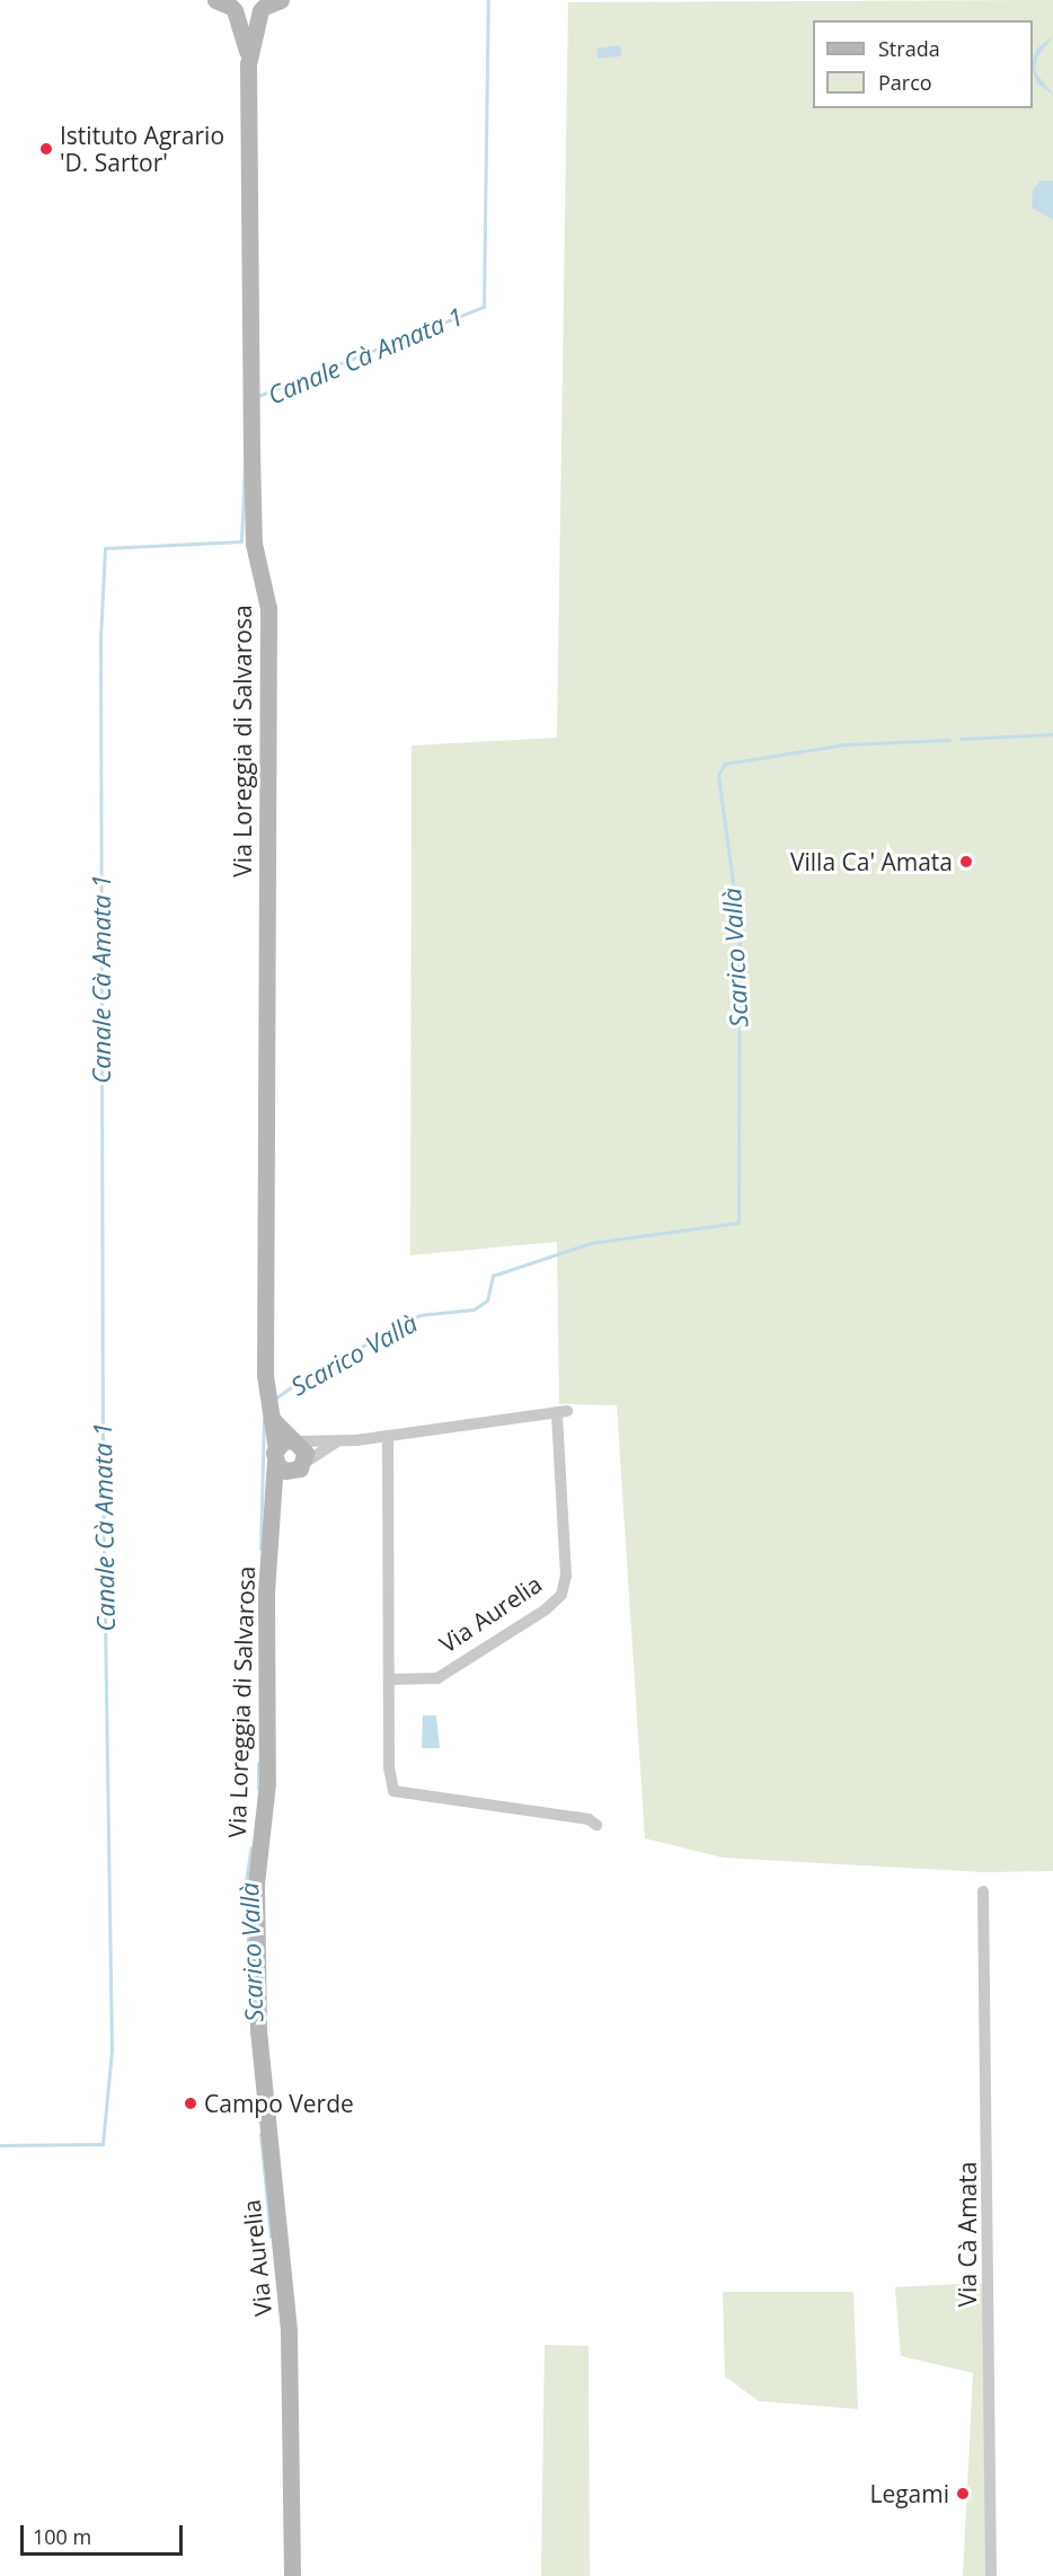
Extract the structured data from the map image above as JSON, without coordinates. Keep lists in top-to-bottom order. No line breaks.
{"streets":{"street":["Via Loreggia di Salvarosa","Via Aurelia","Via Cà Amata"]},"crossings":[["Via Loreggia di Salvarosa","Via Aurelia"]],"water":["Canale Cà Amata 1","Scarico Vallà"],"places":["Istituto Agrario 'D. Sartor'","Villa Ca' Amata","Campo Verde","Legami"],"legend":["Strada","Parco"],"scale_bar":"100 m"}
